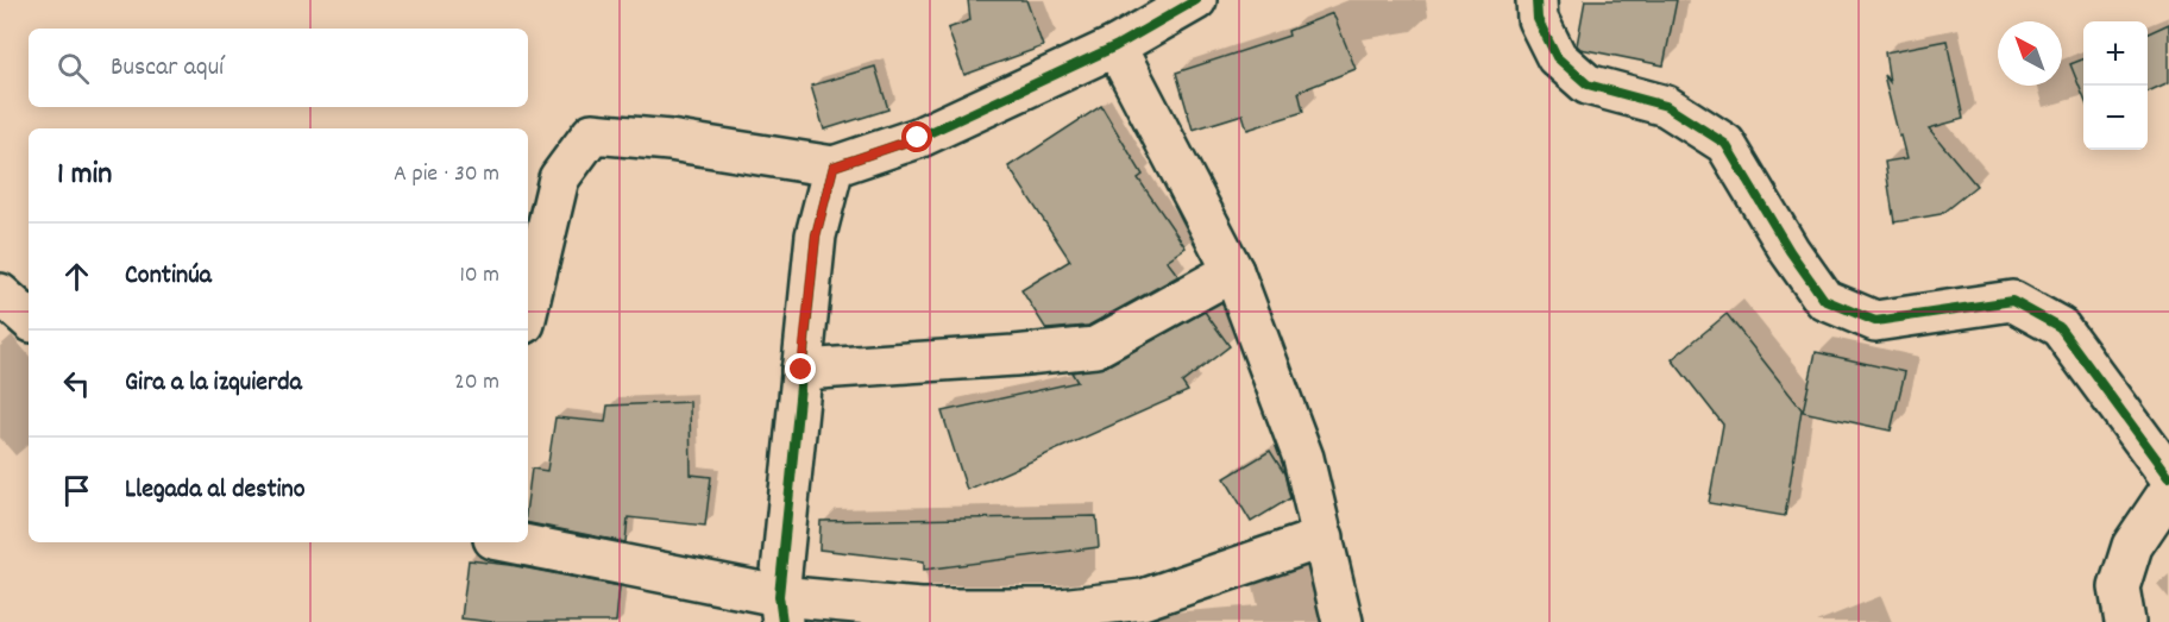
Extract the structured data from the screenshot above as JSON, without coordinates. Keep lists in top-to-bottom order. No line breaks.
{"north":"top left","page":{"map_buttons":["+","−"],"search":"Buscar aquí","heading":["1 min","A pie · 30 m"],"list":[["Continúa","10 m"],["Gira a la izquierda","20 m"],"Llegada al destino"]}}
